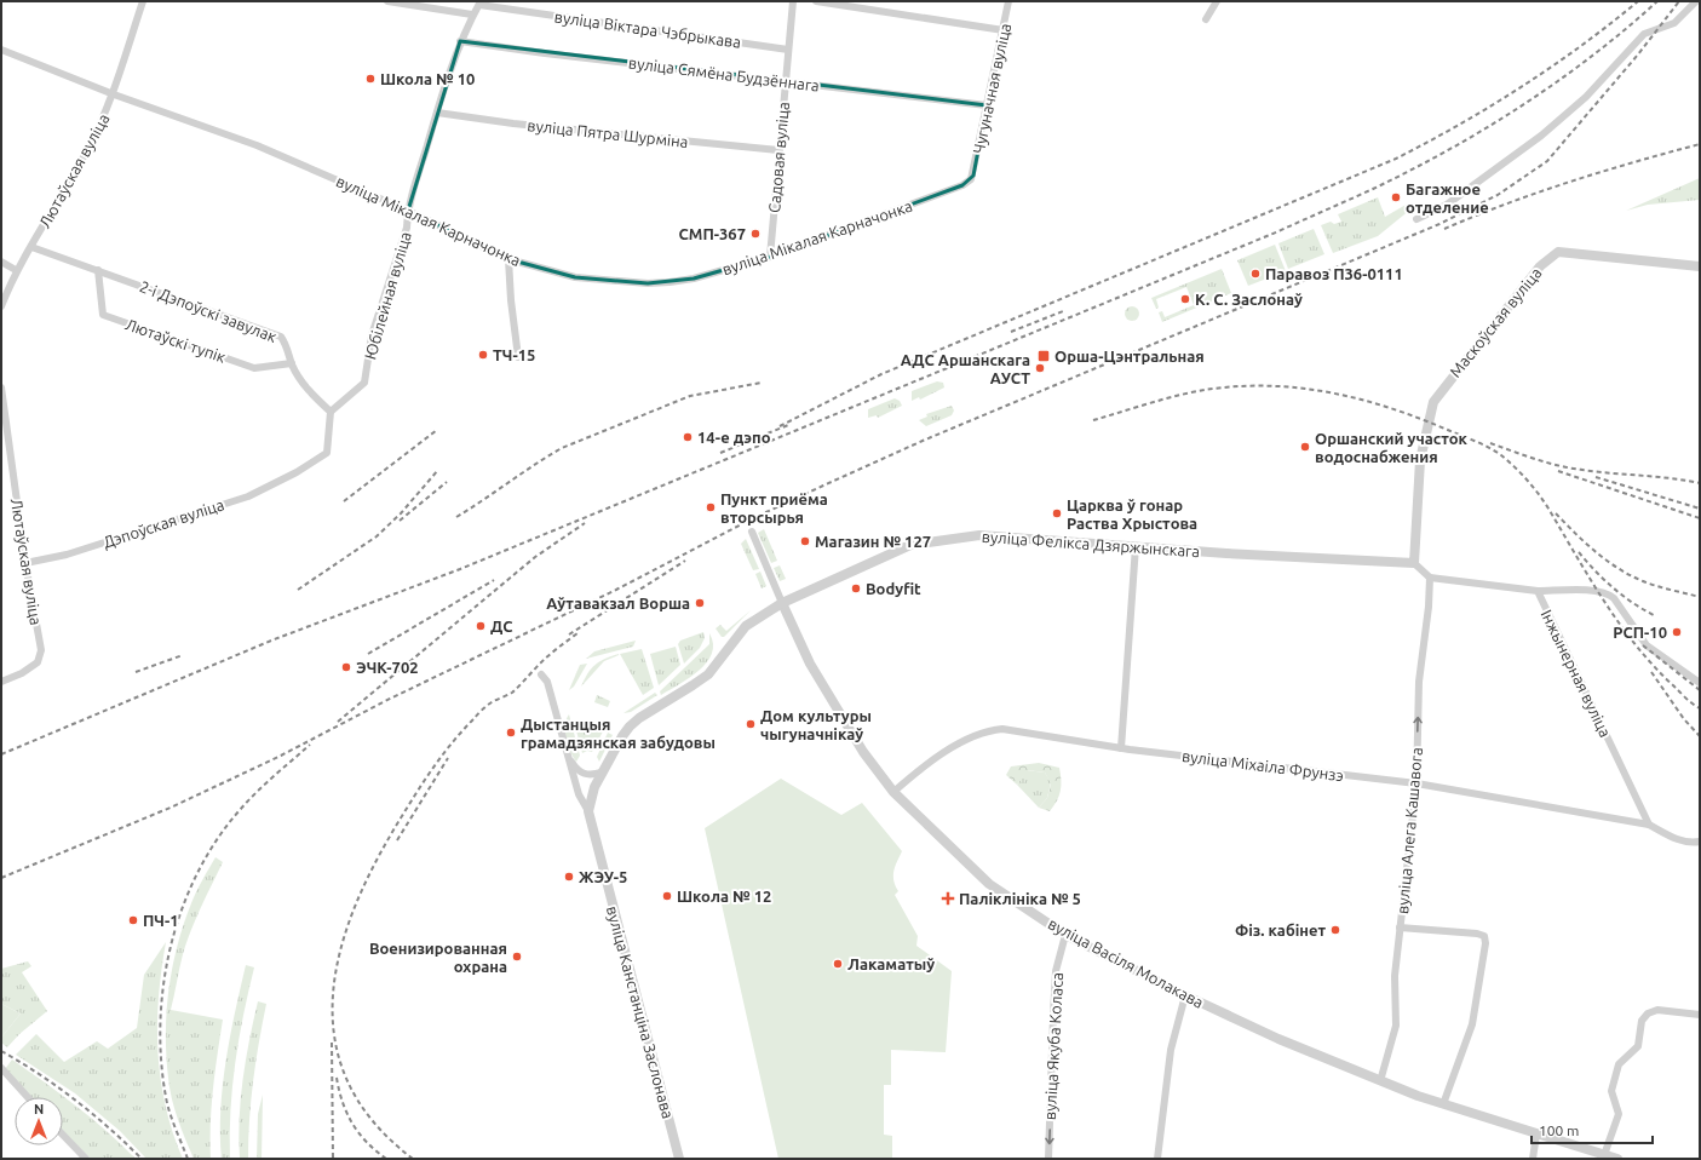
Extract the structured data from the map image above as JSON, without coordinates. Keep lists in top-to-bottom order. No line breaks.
{"streets":{"street":["вуліца Віктара Чэбрыкава","вуліца Сямёна Будзённага","Чугуначная вуліца","вуліца Пятра Шурміна","Садовая вуліца","Лютаўская вуліца","вуліца Мікалая Карначонка","Юбілейная вуліца","2-і Дэпоўскі завулак","Маскоўская вуліца","Лютаўскі тупік","Дэпоўская вуліца","вуліца Фелікса Дзяржынскага","Інжынерная вуліца","вуліца Міхаіла Фрунзэ","вуліца Алега Кашавога","вуліца Васіля Молакава","вуліца Канстанціна Заслонава","вуліца Якуба Коласа"]},"crossings":[["вуліца Віктара Чэбрыкава","Садовая вуліца"],["вуліца Віктара Чэбрыкава","Юбілейная вуліца"],["вуліца Сямёна Будзённага","Чугуначная вуліца"],["вуліца Сямёна Будзённага","Садовая вуліца"],["вуліца Сямёна Будзённага","Юбілейная вуліца"],["Чугуначная вуліца","вуліца Мікалая Карначонка"],["вуліца Пятра Шурміна","Садовая вуліца"],["вуліца Пятра Шурміна","Юбілейная вуліца"],["Садовая вуліца","вуліца Мікалая Карначонка"],["Лютаўская вуліца","вуліца Мікалая Карначонка"],["Лютаўская вуліца","2-і Дэпоўскі завулак"],["Лютаўская вуліца","Дэпоўская вуліца"],["вуліца Мікалая Карначонка","Юбілейная вуліца"],["Юбілейная вуліца","2-і Дэпоўскі завулак"],["Юбілейная вуліца","Дэпоўская вуліца"],["2-і Дэпоўскі завулак","Лютаўскі тупік"],["2-і Дэпоўскі завулак","Дэпоўская вуліца"],["Маскоўская вуліца","вуліца Фелікса Дзяржынскага"],["вуліца Фелікса Дзяржынскага","вуліца Васіля Молакава"],["вуліца Фелікса Дзяржынскага","вуліца Канстанціна Заслонава"],["Інжынерная вуліца","вуліца Міхаіла Фрунзэ"],["Інжынерная вуліца","вуліца Алега Кашавога"],["вуліца Міхаіла Фрунзэ","вуліца Алега Кашавога"],["вуліца Міхаіла Фрунзэ","вуліца Васіля Молакава"],["вуліца Алега Кашавога","вуліца Васіля Молакава"],["вуліца Васіля Молакава","вуліца Якуба Коласа"]],"one_way":["вуліца Алега Кашавога","вуліца Якуба Коласа"],"places":{"other":["Школа № 10","Багажное отделение","СМП-367","Паравоз П36-0111","К. С. Заслонаў","ТЧ-15","АДС Аршанскага АУСТ","14-е дэпо","Оршанский участок водоснабжения","Пункт приёма вторсырья","Царква ў гонар Раства Хрыстова","Магазин № 127","Bodyfit","Аўтавакзал Ворша","ДС","РСП-10","ЭЧК-702","Дом культуры чыгуначнікаў","Дыстанцыя грамадзянская забудовы","ЖЭУ-5","Школа № 12","ПЧ-1","Фіз. кабінет","Военизированная охрана","Лакаматыў"],"transit":["Орша-Цэнтральная"],"health":["Паліклініка № 5"]},"scale_bar":"100 m","north":"top"}
